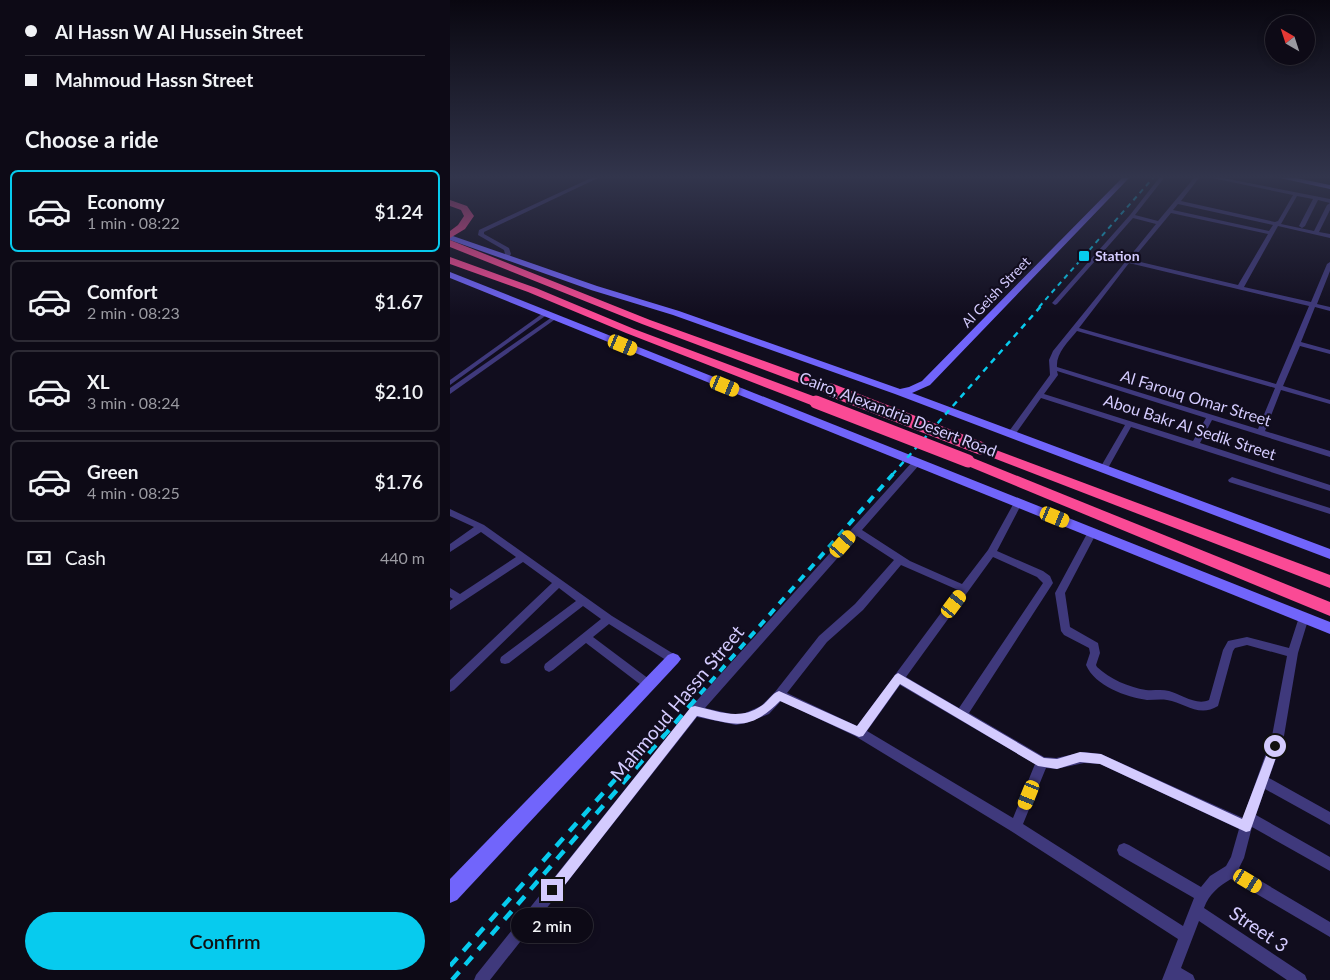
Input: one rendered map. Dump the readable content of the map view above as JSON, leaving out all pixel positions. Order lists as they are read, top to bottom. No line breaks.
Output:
{"streets":{"highway":["Cairo, Alexandria Desert Road"],"street":["Al Geish Street","Al Farouq Omar Street","Abou Bakr Al Sedik Street","Mahmoud Hassn Street","Street 3"]},"places":{"transit":["Station"]},"north":"top left","page":{"banner":["Al Hassn W Al Hussein Street","Mahmoud Hassn Street"],"heading":"Choose a ride","list":[{"name":"Economy","note":"1 min · 08:22","value":"$1.24"},{"name":"Comfort","note":"2 min · 08:23","value":"$1.67"},{"name":"XL","note":"3 min · 08:24","value":"$2.10"},{"name":"Green","note":"4 min · 08:25","value":"$1.76"}],"pay":["Cash","440 m"],"buttons":"Confirm","bubble":"2 min"}}
